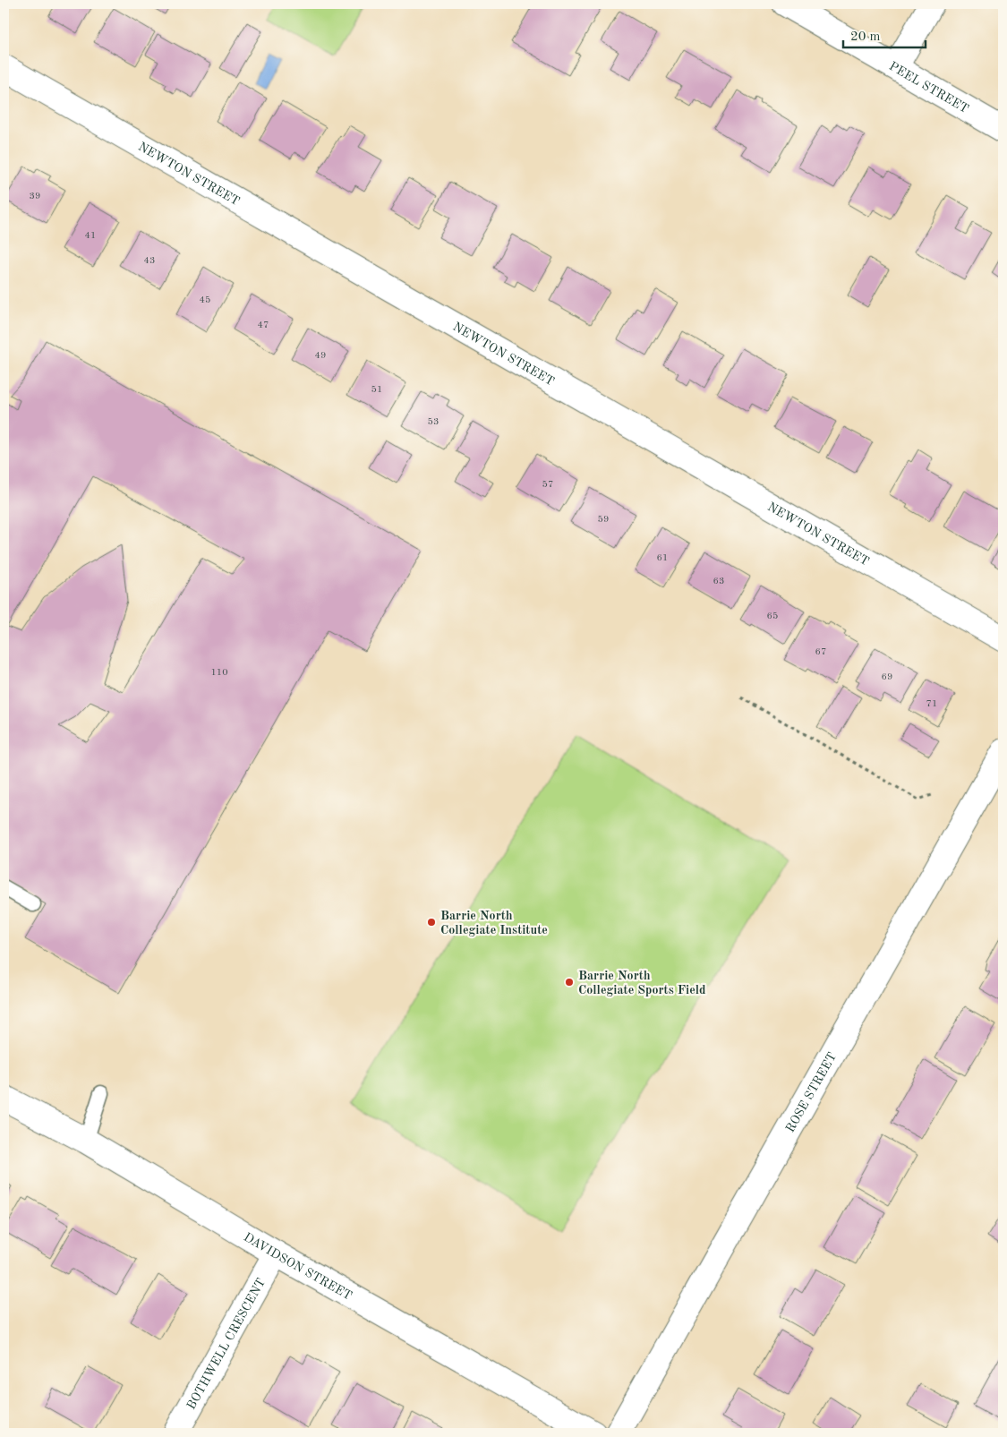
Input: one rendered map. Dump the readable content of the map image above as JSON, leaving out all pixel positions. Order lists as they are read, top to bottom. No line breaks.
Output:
{"streets":{"street":["PEEL STREET","NEWTON STREET","ROSE STREET","DAVIDSON STREET","BOTHWELL CRESCENT"]},"crossings":[["DAVIDSON STREET","BOTHWELL CRESCENT"]],"places":["Barrie North Collegiate Institute","Barrie North Collegiate Sports Field"],"house_numbers":["39","41","43","45","47","49","51","53","57","59","61","63","65","67","110","69","71"],"scale_bar":"20 m"}
